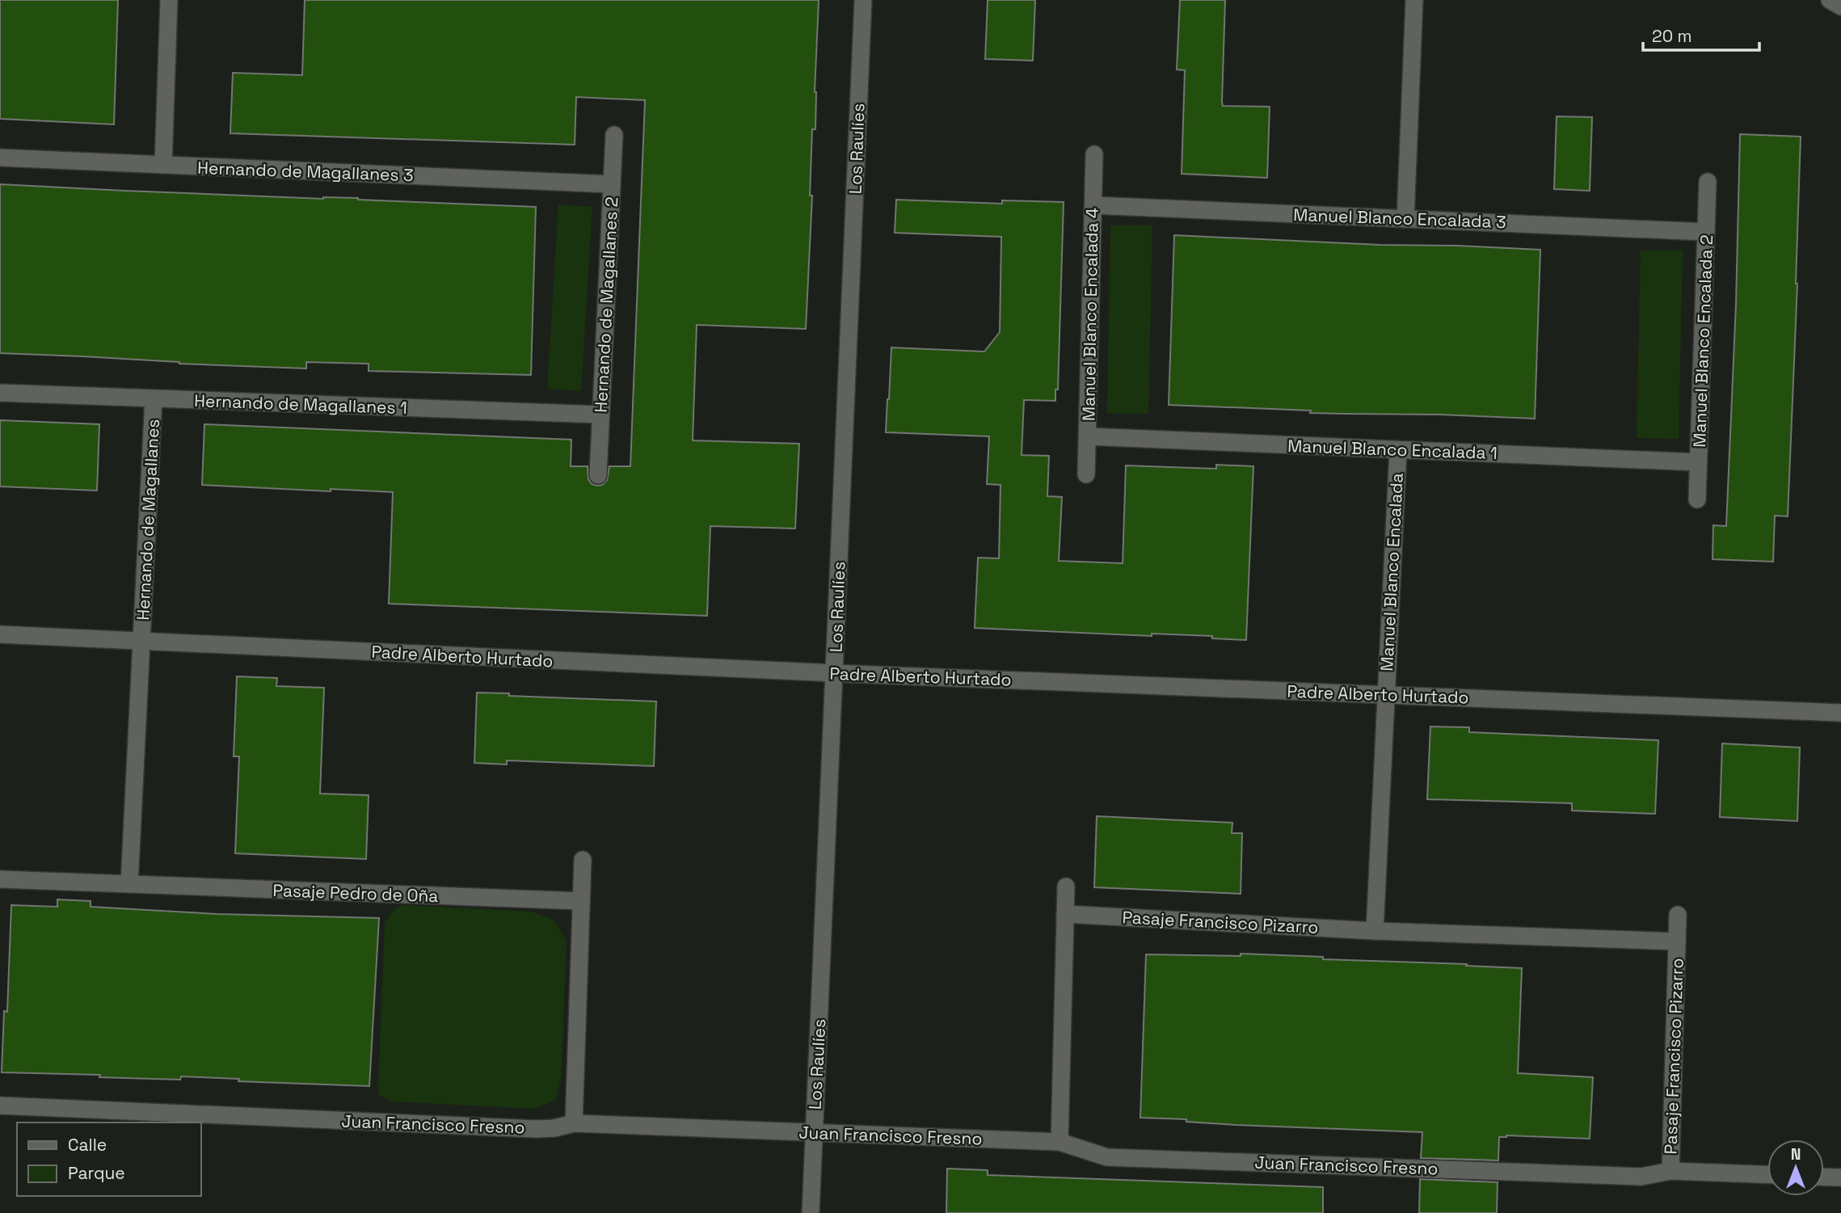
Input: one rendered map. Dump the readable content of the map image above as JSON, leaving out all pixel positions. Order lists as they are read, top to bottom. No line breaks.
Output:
{"streets":{"street":["Los Raulíes","Hernando de Magallanes 3","Manuel Blanco Encalada 3","Hernando de Magallanes 2","Manuel Blanco Encalada 4","Manuel Blanco Encalada 2","Hernando de Magallanes 1","Manuel Blanco Encalada 1","Hernando de Magallanes","Manuel Blanco Encalada","Padre Alberto Hurtado","Pasaje Pedro de Oña","Pasaje Francisco Pizarro","Juan Francisco Fresno"]},"crossings":[["Los Raulíes","Padre Alberto Hurtado"],["Los Raulíes","Juan Francisco Fresno"],["Hernando de Magallanes 3","Hernando de Magallanes 2"],["Manuel Blanco Encalada 3","Manuel Blanco Encalada 4"],["Manuel Blanco Encalada 3","Manuel Blanco Encalada 2"],["Hernando de Magallanes 2","Hernando de Magallanes 1"],["Manuel Blanco Encalada 4","Manuel Blanco Encalada 1"],["Manuel Blanco Encalada 2","Manuel Blanco Encalada 1"],["Hernando de Magallanes 1","Hernando de Magallanes"],["Manuel Blanco Encalada 1","Manuel Blanco Encalada"],["Hernando de Magallanes","Padre Alberto Hurtado"],["Manuel Blanco Encalada","Padre Alberto Hurtado"],["Pasaje Francisco Pizarro","Juan Francisco Fresno"]],"legend":["Calle","Parque"],"scale_bar":"20 m","north":"top"}
